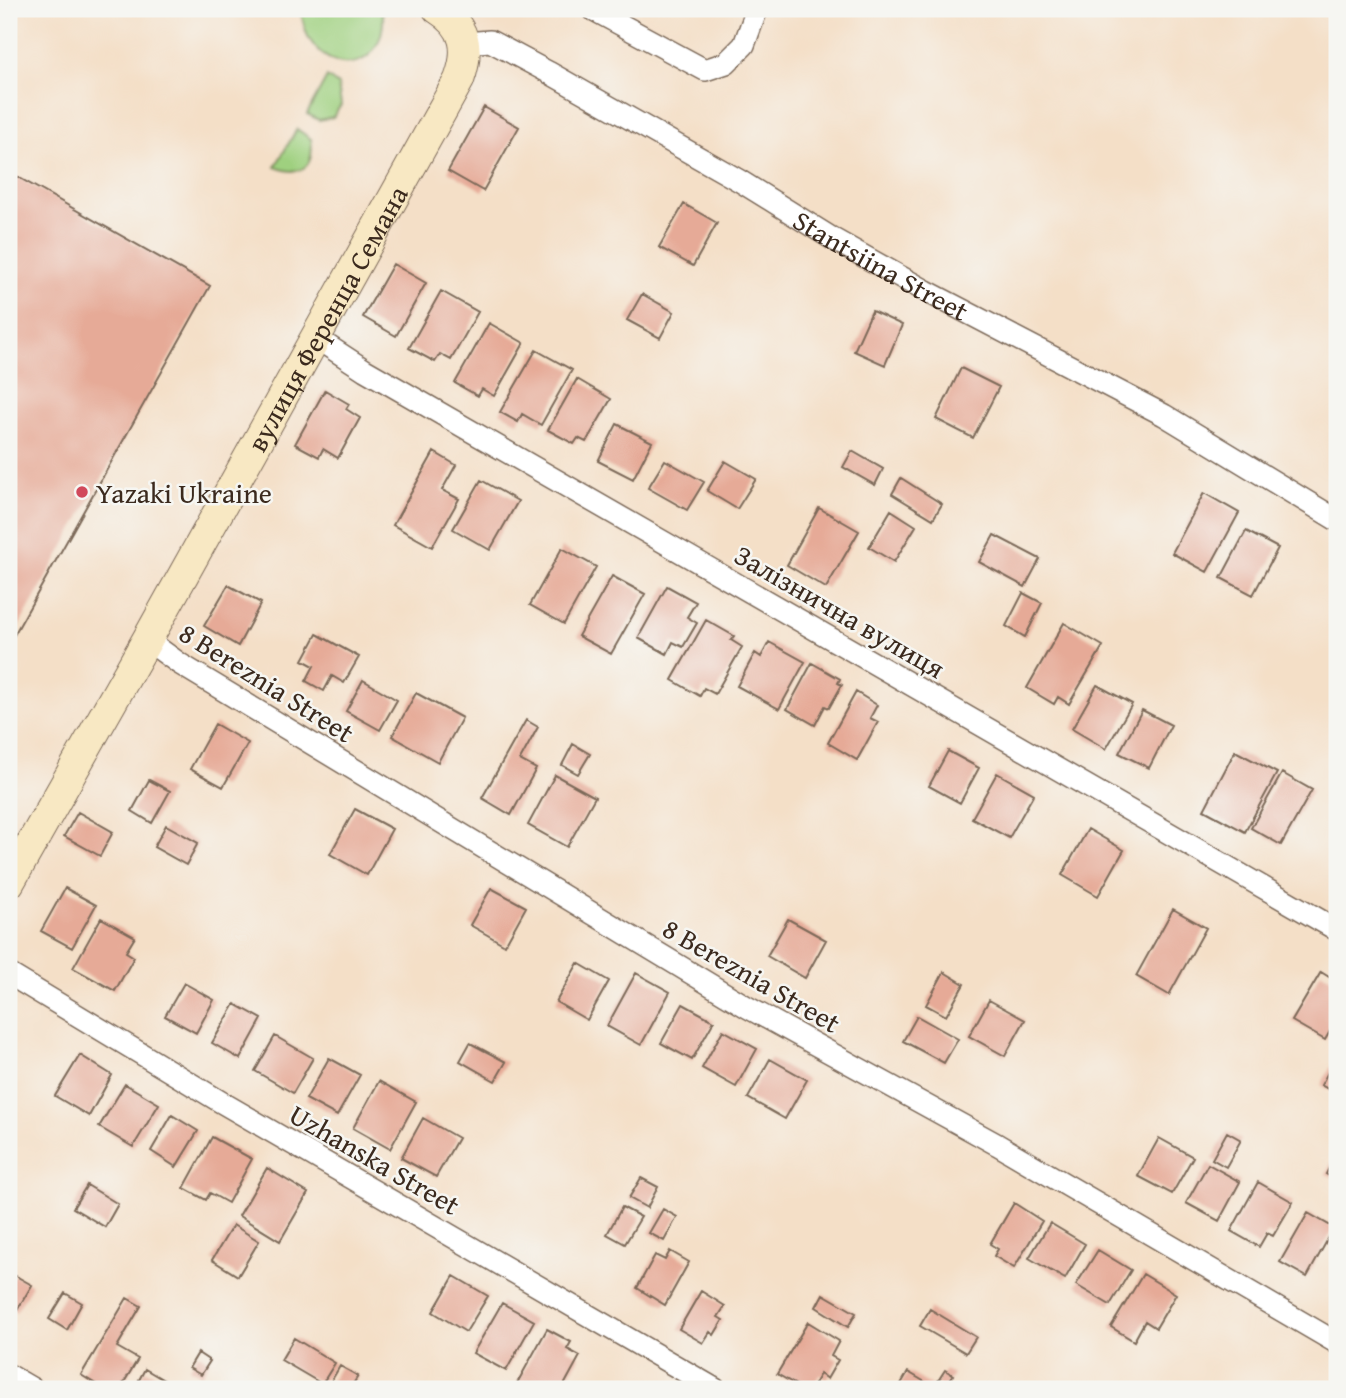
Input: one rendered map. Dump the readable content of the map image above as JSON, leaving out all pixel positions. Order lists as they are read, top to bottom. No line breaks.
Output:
{"streets":{"street":["Stantsiina Street","вулиця Ференца Семана","Залізнична вулиця","8 Bereznia Street","Uzhanska Street"]},"crossings":[["Stantsiina Street","вулиця Ференца Семана"],["вулиця Ференца Семана","Залізнична вулиця"],["вулиця Ференца Семана","8 Bereznia Street"]],"places":["Yazaki Ukraine"]}
